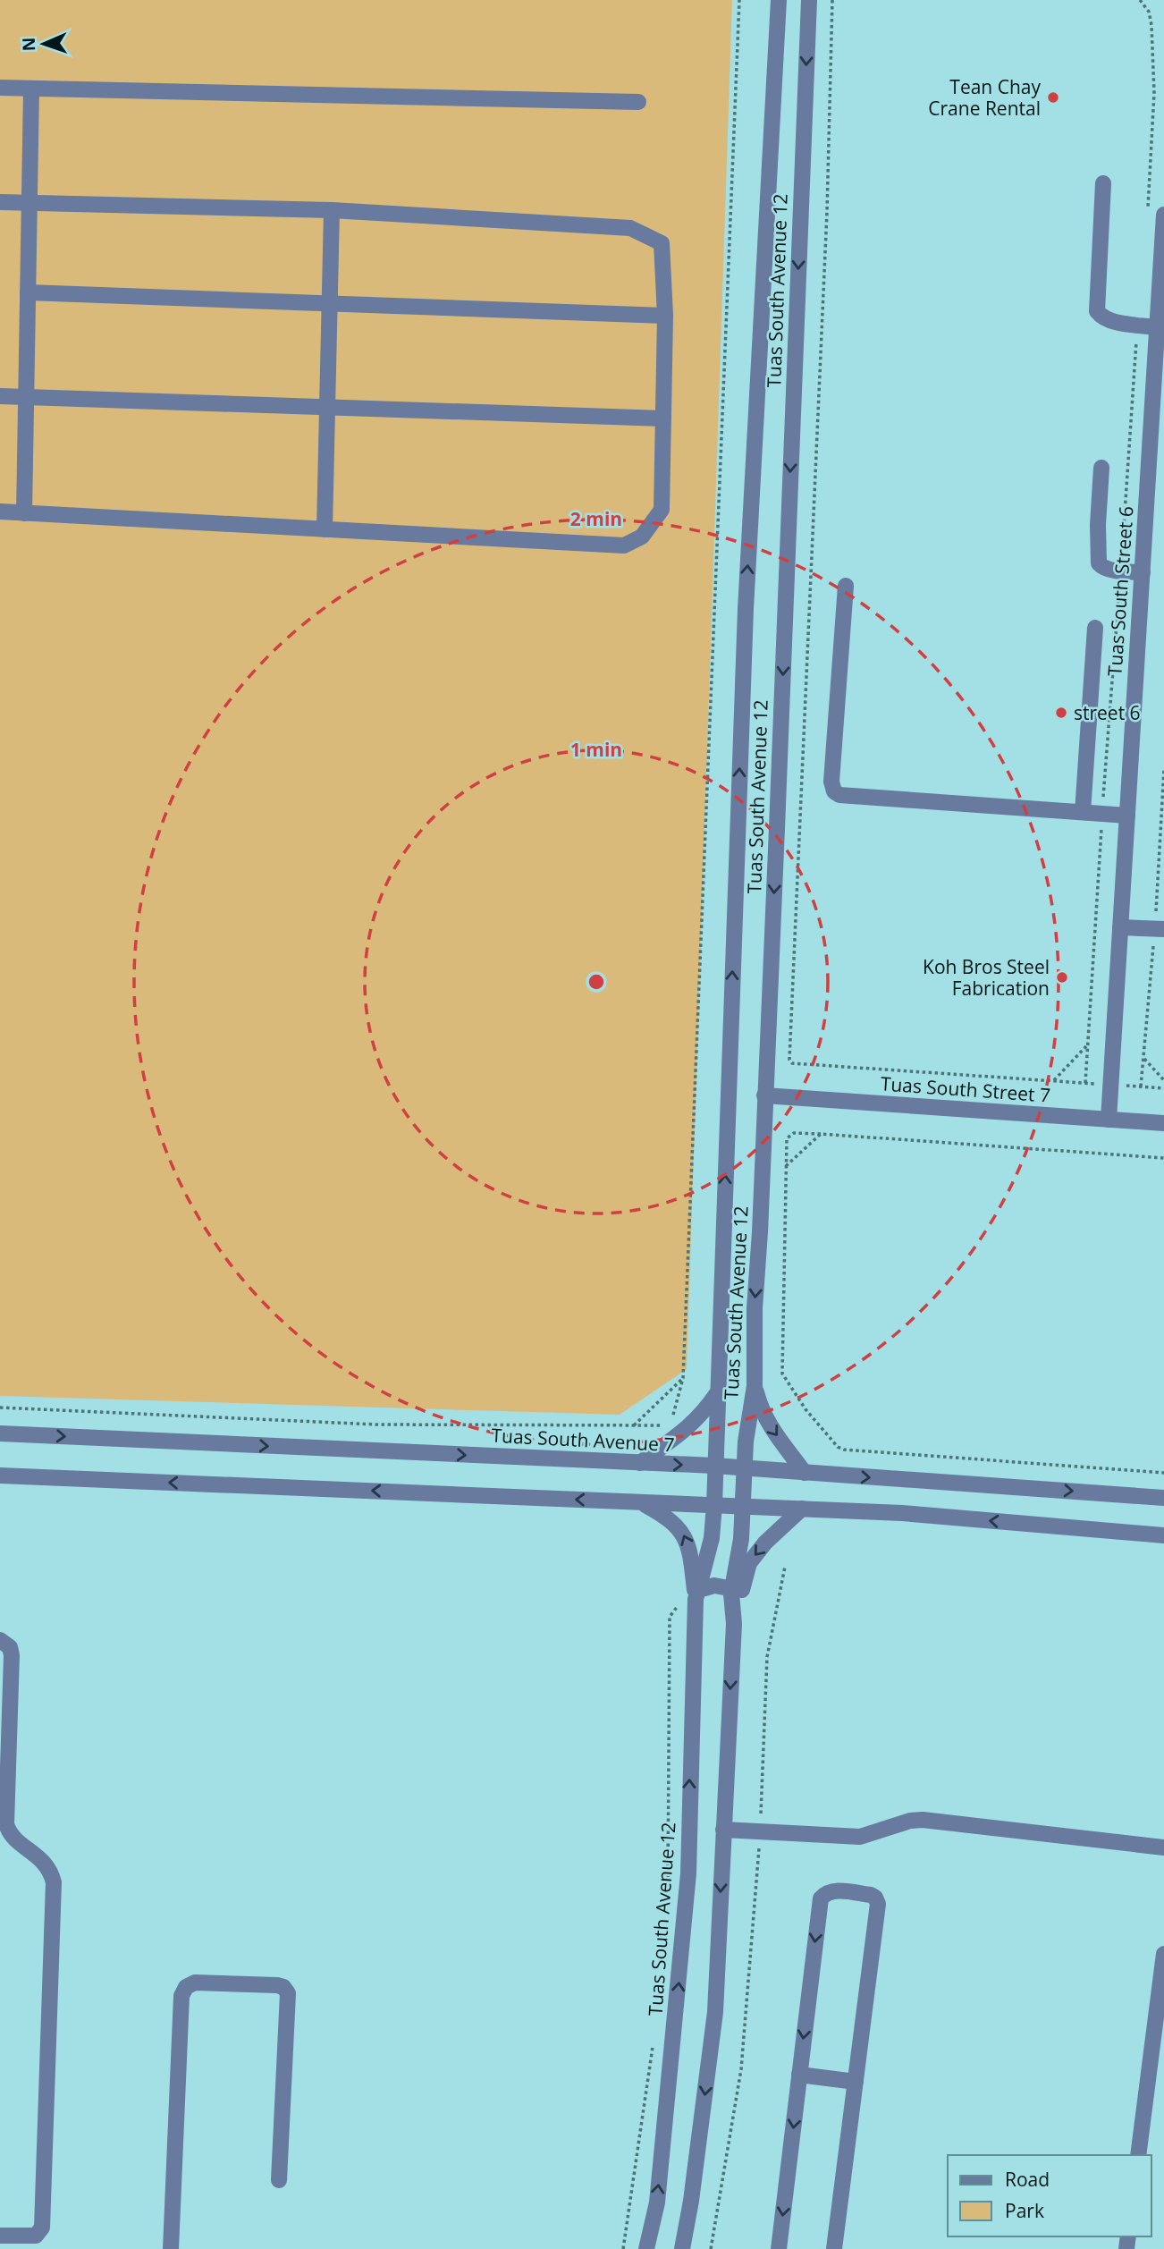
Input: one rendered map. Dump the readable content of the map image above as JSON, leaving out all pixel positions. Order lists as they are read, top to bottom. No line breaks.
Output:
{"streets":{"street":["Tuas South Avenue 12","Tuas South Street 6","Tuas South Street 7","Tuas South Avenue 7"]},"crossings":[["Tuas South Avenue 12","Tuas South Street 7"],["Tuas South Avenue 12","Tuas South Avenue 7"],["Tuas South Street 6","Tuas South Street 7"]],"places":["Tean Chay Crane Rental","street 6","Koh Bros Steel Fabrication"],"legend":["Road","Park"],"north":"left","rings":["2 min","1 min"]}
